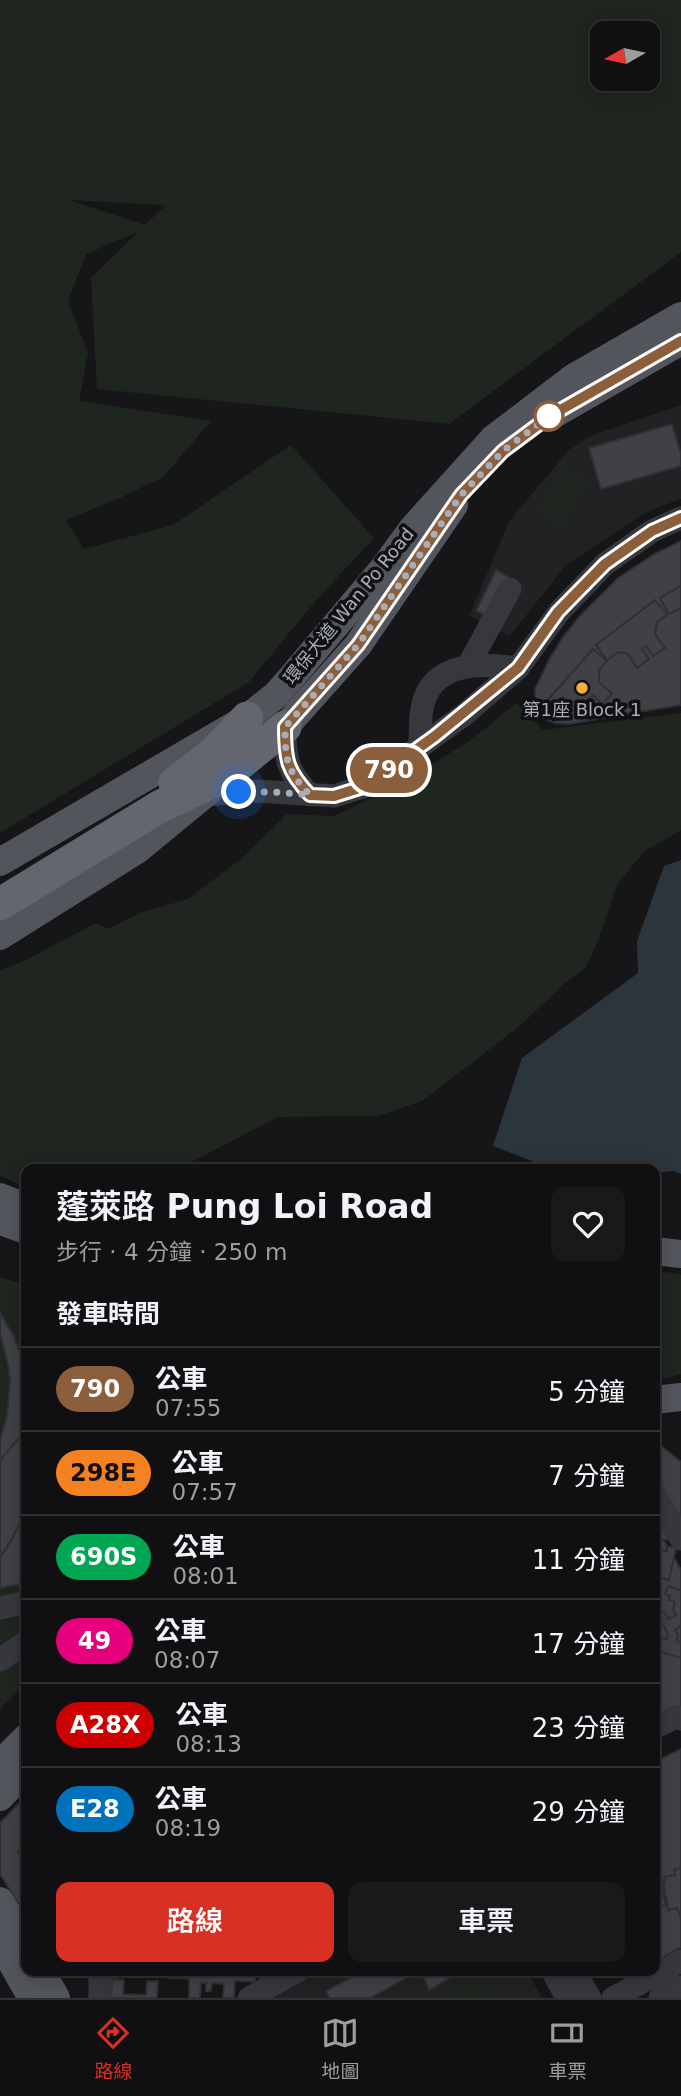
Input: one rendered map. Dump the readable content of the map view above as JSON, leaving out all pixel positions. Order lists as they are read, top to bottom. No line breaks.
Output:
{"streets":{"highway":["環保大道 Wan Po Road"]},"places":["第1座 Block 1"],"lines":["bus line 790"],"north":"left","page":{"on_map":"790","heading":[["蓬萊路 Pung Loi Road","步行 · 4 分鐘 · 250 m"],"發車時間"],"list":[{"mark":"790","name":"公車","note":"07:55","value":"5 分鐘"},{"mark":"298E","name":"公車","note":"07:57","value":"7 分鐘"},{"mark":"690S","name":"公車","note":"08:01","value":"11 分鐘"},{"mark":"49","name":"公車","note":"08:07","value":"17 分鐘"},{"mark":"A28X","name":"公車","note":"08:13","value":"23 分鐘"},{"mark":"E28","name":"公車","note":"08:19","value":"29 分鐘"}],"buttons":["路線","車票"],"tabs":["路線","地圖","車票"]}}
